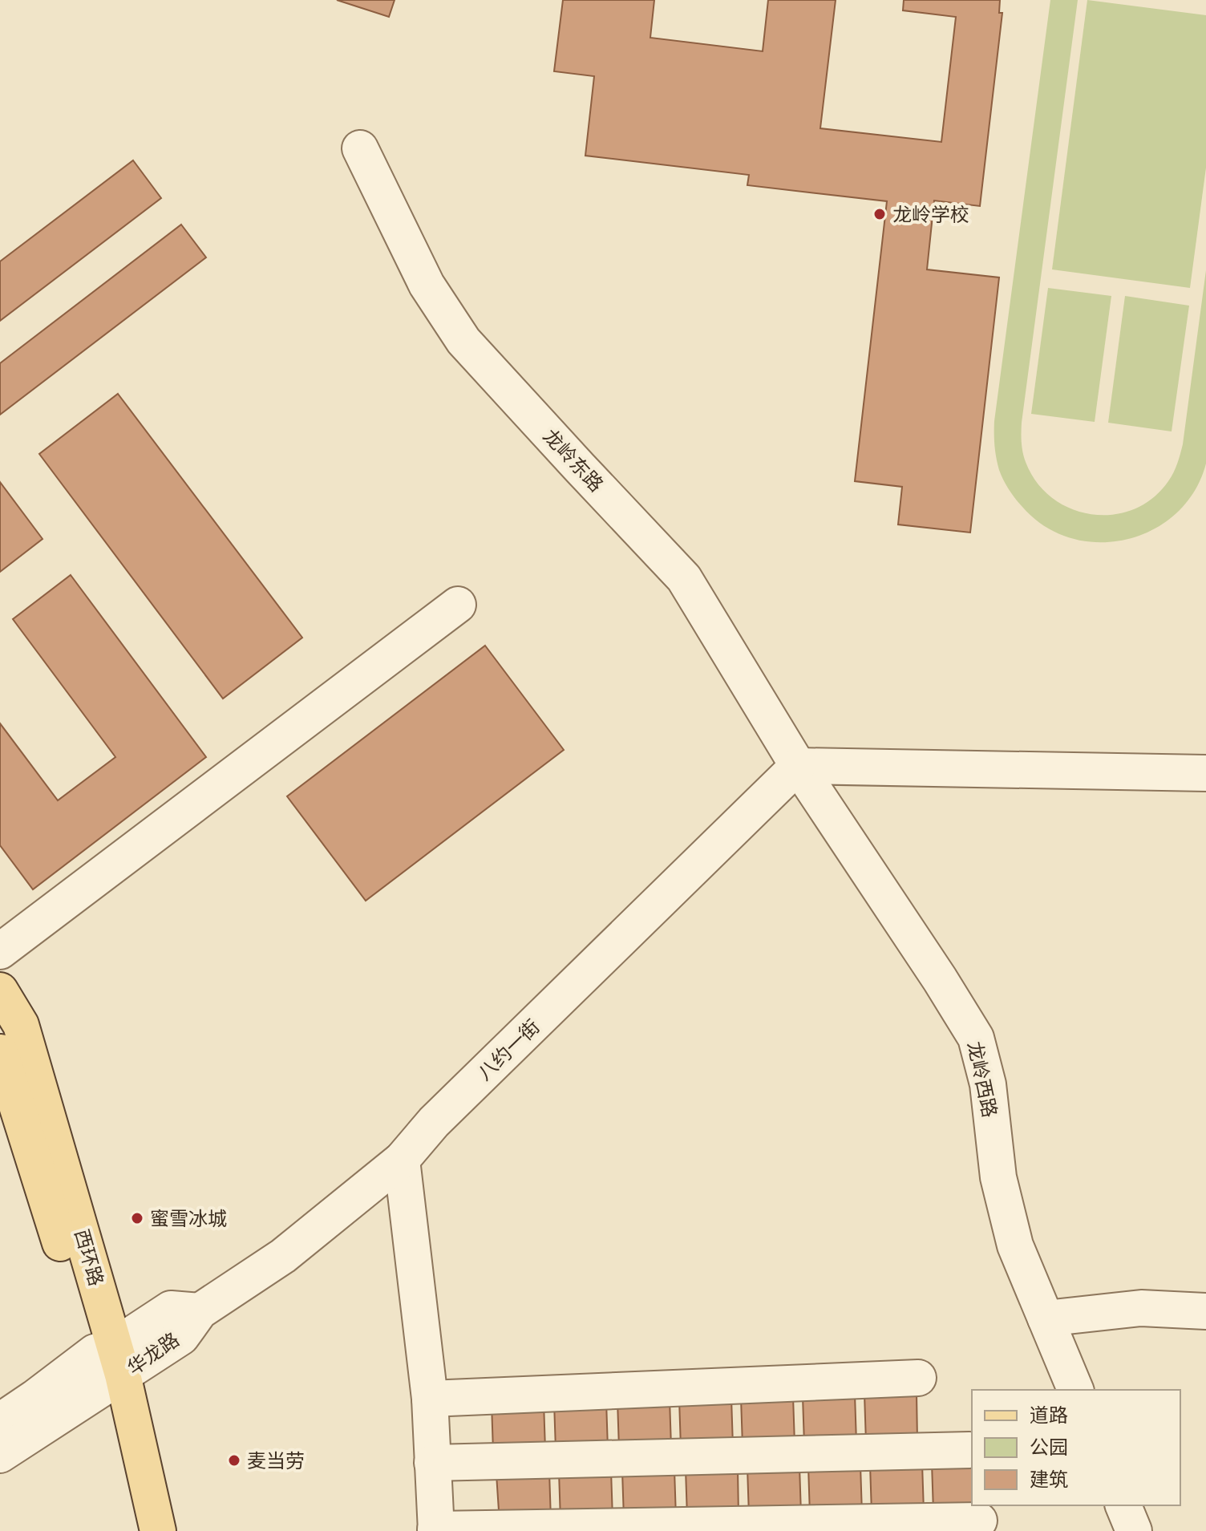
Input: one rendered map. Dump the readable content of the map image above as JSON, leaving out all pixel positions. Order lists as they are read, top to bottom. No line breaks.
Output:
{"streets":{"main road":["西环路"],"street":["龙岭东路","八约一街","龙岭西路","华龙路"]},"crossings":[["龙岭东路","八约一街"],["龙岭东路","龙岭西路"],["八约一街","龙岭西路"],["八约一街","华龙路"],["西环路","华龙路"]],"places":["龙岭学校","蜜雪冰城","麦当劳"],"legend":["道路","公园","建筑"]}
